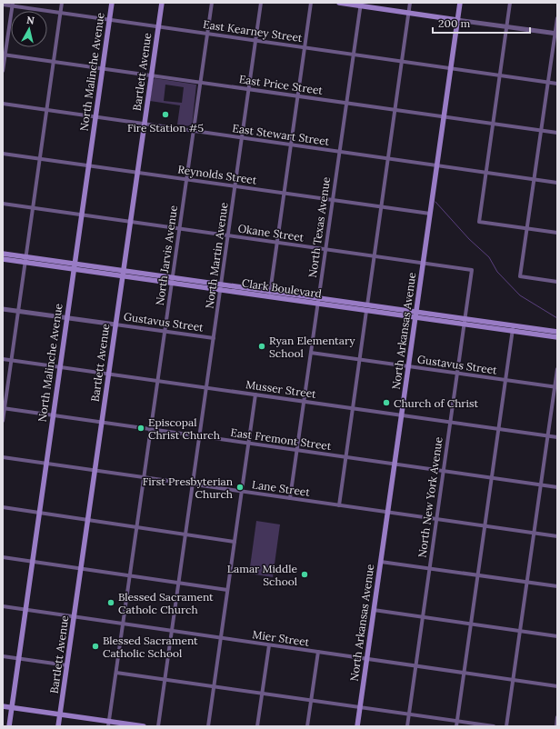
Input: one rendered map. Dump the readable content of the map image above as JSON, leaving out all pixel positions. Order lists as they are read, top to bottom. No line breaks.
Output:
{"streets":{"main road":["North Malinche Avenue","Bartlett Avenue","Clark Boulevard","North Arkansas Avenue"],"street":["East Kearney Street","East Price Street","East Stewart Street","Reynolds Street","North Texas Avenue","Okane Street","North Jarvis Avenue","North Martin Avenue","Gustavus Street","Musser Street","East Fremont Street","Lane Street","North New York Avenue","Mier Street"]},"crossings":[["East Kearney Street","North Malinche Avenue"],["East Kearney Street","Bartlett Avenue"],["East Kearney Street","North Texas Avenue"],["East Kearney Street","North Jarvis Avenue"],["East Kearney Street","North Martin Avenue"],["East Kearney Street","North Arkansas Avenue"],["North Malinche Avenue","East Price Street"],["North Malinche Avenue","East Stewart Street"],["North Malinche Avenue","Reynolds Street"],["North Malinche Avenue","Okane Street"],["North Malinche Avenue","Clark Boulevard"],["North Malinche Avenue","Gustavus Street"],["North Malinche Avenue","Musser Street"],["North Malinche Avenue","East Fremont Street"],["North Malinche Avenue","Lane Street"],["North Malinche Avenue","Mier Street"],["Bartlett Avenue","East Price Street"],["Bartlett Avenue","East Stewart Street"],["Bartlett Avenue","Reynolds Street"],["Bartlett Avenue","Okane Street"],["Bartlett Avenue","Clark Boulevard"],["Bartlett Avenue","Gustavus Street"],["Bartlett Avenue","Musser Street"],["Bartlett Avenue","East Fremont Street"],["Bartlett Avenue","Lane Street"],["Bartlett Avenue","Mier Street"],["East Price Street","North Texas Avenue"],["East Price Street","North Jarvis Avenue"],["East Price Street","North Martin Avenue"],["East Price Street","North Arkansas Avenue"],["East Stewart Street","North Texas Avenue"],["East Stewart Street","North Jarvis Avenue"],["East Stewart Street","North Martin Avenue"],["East Stewart Street","North Arkansas Avenue"],["Reynolds Street","North Texas Avenue"],["Reynolds Street","North Jarvis Avenue"],["Reynolds Street","North Martin Avenue"],["Reynolds Street","North Arkansas Avenue"],["North Texas Avenue","Okane Street"],["North Texas Avenue","Clark Boulevard"],["North Texas Avenue","Gustavus Street"],["North Texas Avenue","Musser Street"],["North Texas Avenue","East Fremont Street"],["North Texas Avenue","Lane Street"],["Okane Street","North Jarvis Avenue"],["Okane Street","North Martin Avenue"],["Okane Street","North Arkansas Avenue"],["Okane Street","North New York Avenue"],["North Jarvis Avenue","Clark Boulevard"],["North Jarvis Avenue","Gustavus Street"],["North Jarvis Avenue","Musser Street"],["North Jarvis Avenue","East Fremont Street"],["North Jarvis Avenue","Lane Street"],["North Jarvis Avenue","Mier Street"],["North Martin Avenue","Clark Boulevard"],["North Martin Avenue","Gustavus Street"],["North Martin Avenue","Musser Street"],["North Martin Avenue","East Fremont Street"],["North Martin Avenue","Lane Street"],["North Martin Avenue","Mier Street"],["Clark Boulevard","North Arkansas Avenue"],["Clark Boulevard","North New York Avenue"],["Gustavus Street","North Arkansas Avenue"],["Gustavus Street","North New York Avenue"],["North Arkansas Avenue","Musser Street"],["North Arkansas Avenue","East Fremont Street"],["North Arkansas Avenue","Lane Street"],["North Arkansas Avenue","Mier Street"],["Musser Street","North New York Avenue"],["East Fremont Street","North New York Avenue"],["Lane Street","North New York Avenue"],["North New York Avenue","Mier Street"]],"places":["Fire Station #5","Ryan Elementary School","Church of Christ","Episcopal Christ Church","First Presbyterian Church","Lamar Middle School","Blessed Sacrament Catholc Church","Blessed Sacrament Catholic School"],"scale_bar":"200 m","north":"top"}
